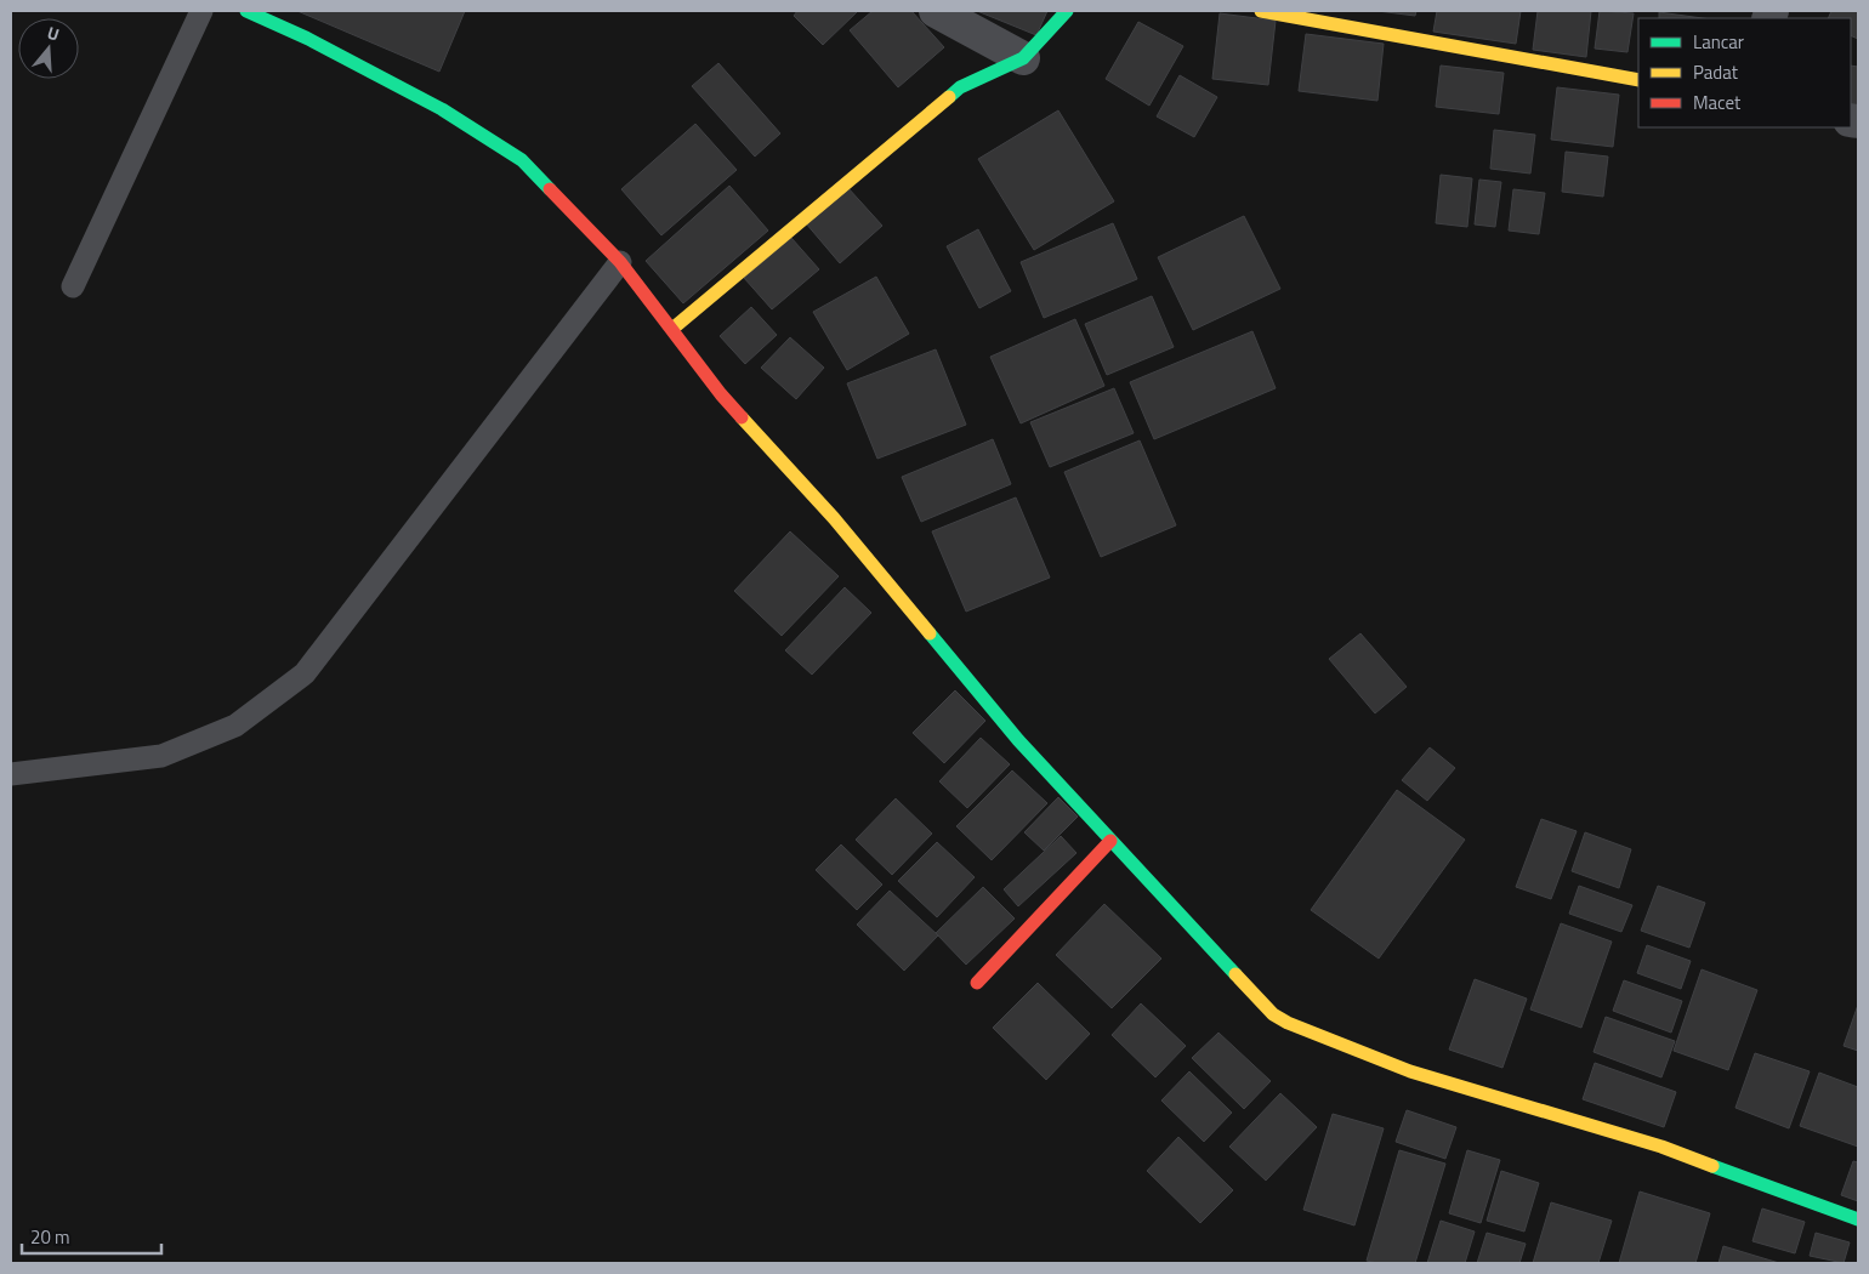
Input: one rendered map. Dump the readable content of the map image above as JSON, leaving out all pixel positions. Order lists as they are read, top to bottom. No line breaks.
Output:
{"legend":["Lancar","Padat","Macet"],"scale_bar":"20 m","north":"top"}
